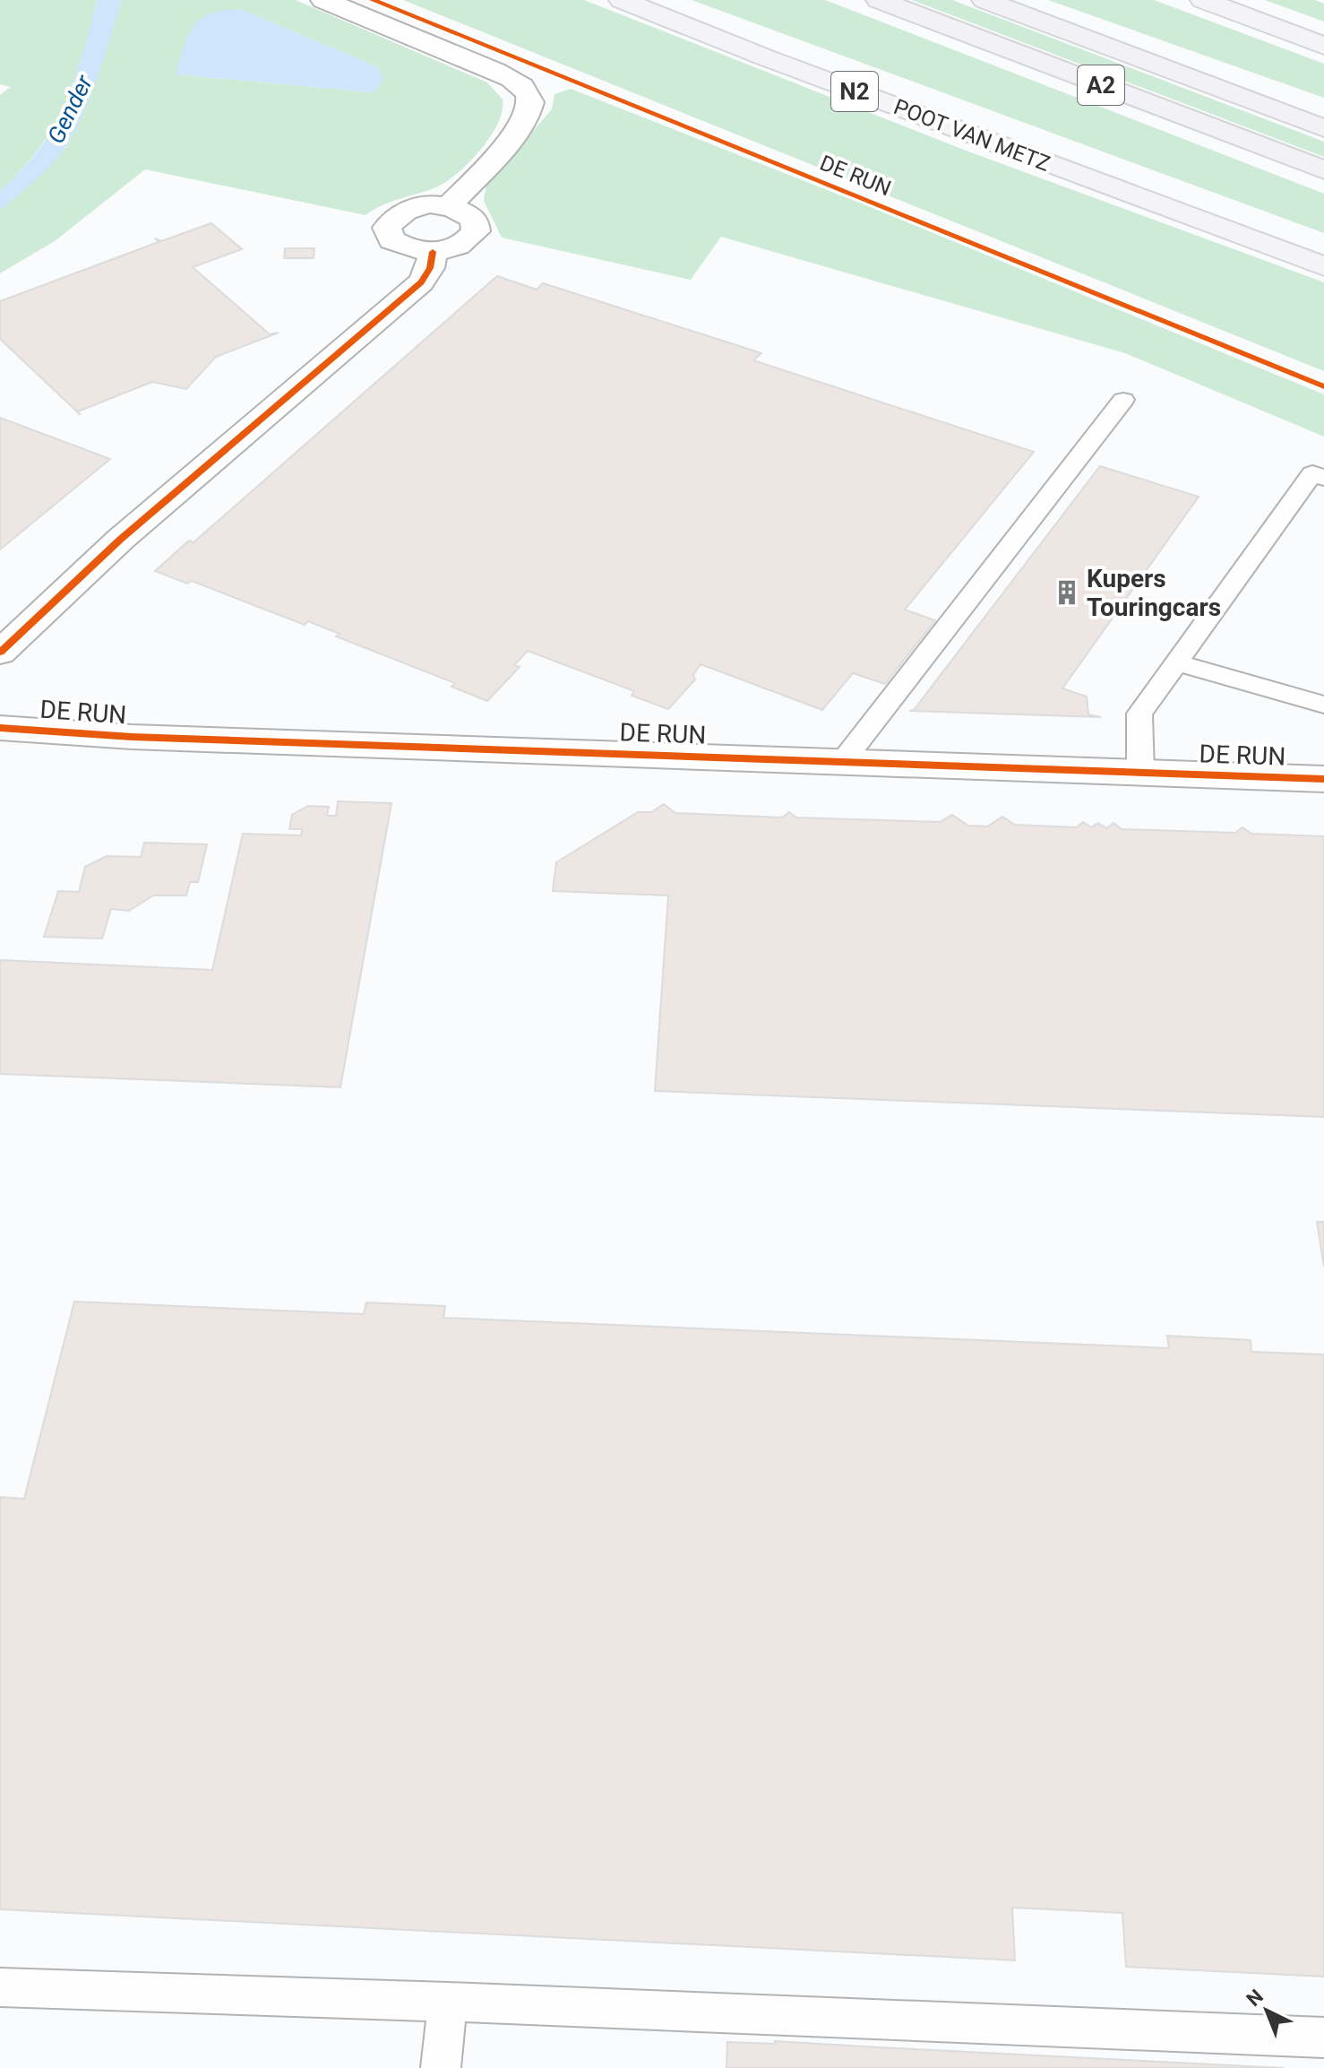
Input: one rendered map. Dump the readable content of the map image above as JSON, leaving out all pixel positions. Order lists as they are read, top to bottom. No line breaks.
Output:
{"streets":{"highway":["A2","N2","POOT VAN METZ"],"street":["DE RUN"]},"water":["Gender"],"places":{"building":["Kupers Touringcars"]},"north":"top left"}
